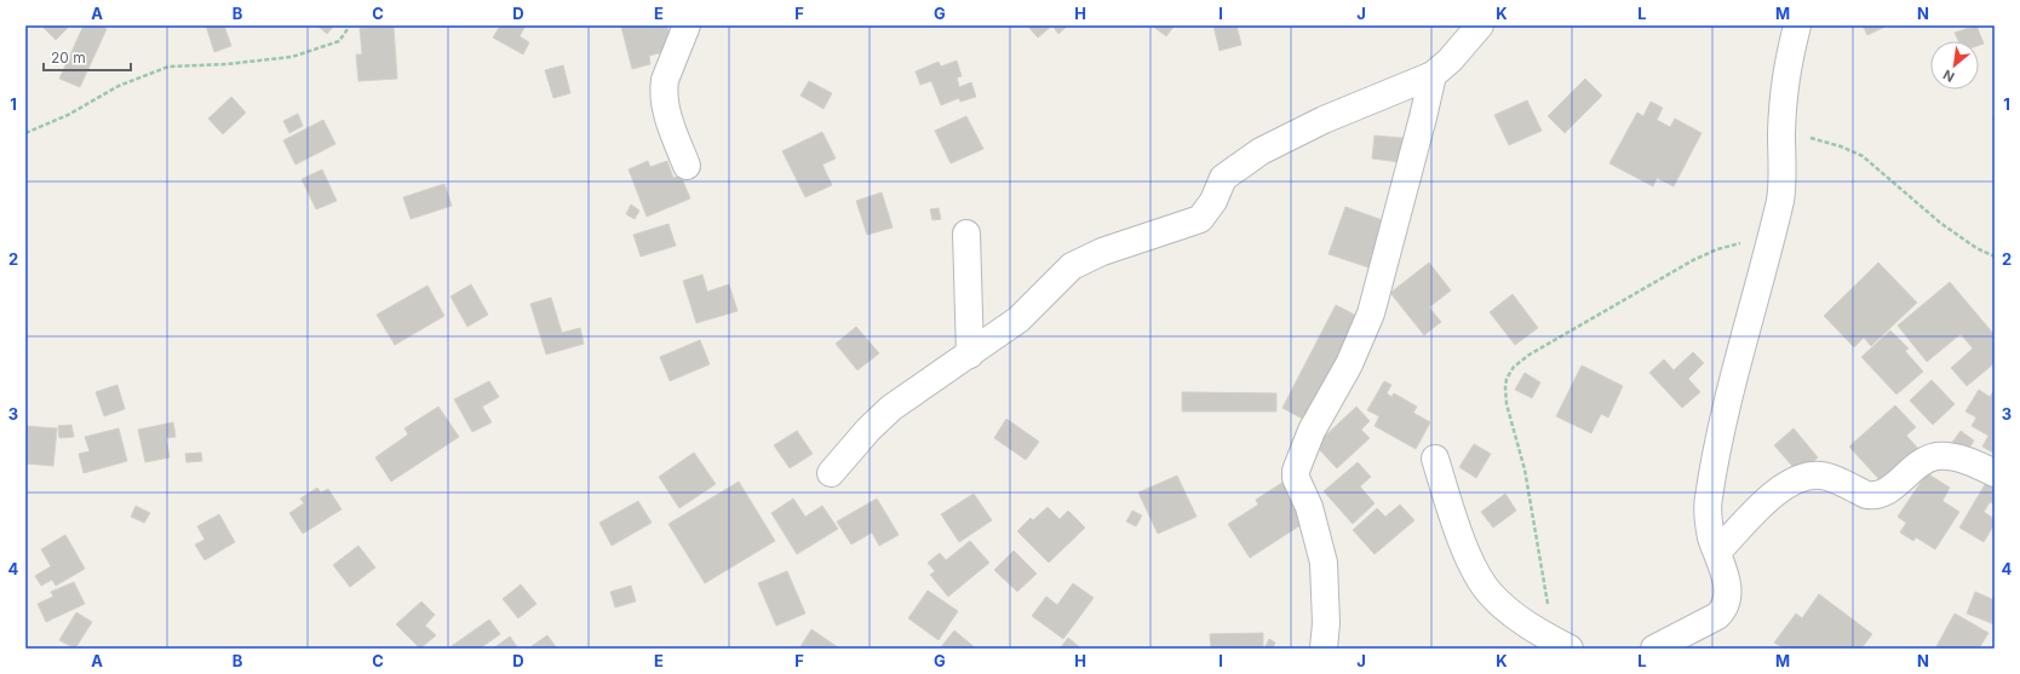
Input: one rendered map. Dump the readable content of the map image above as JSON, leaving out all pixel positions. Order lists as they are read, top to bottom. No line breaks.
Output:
{"scale_bar":"20 m","north":"bottom left","grid":{"columns":["A","B","C","D","E","F","G","H","I","J","K","L","M","N"],"rows":["1","2","3","4"]}}
